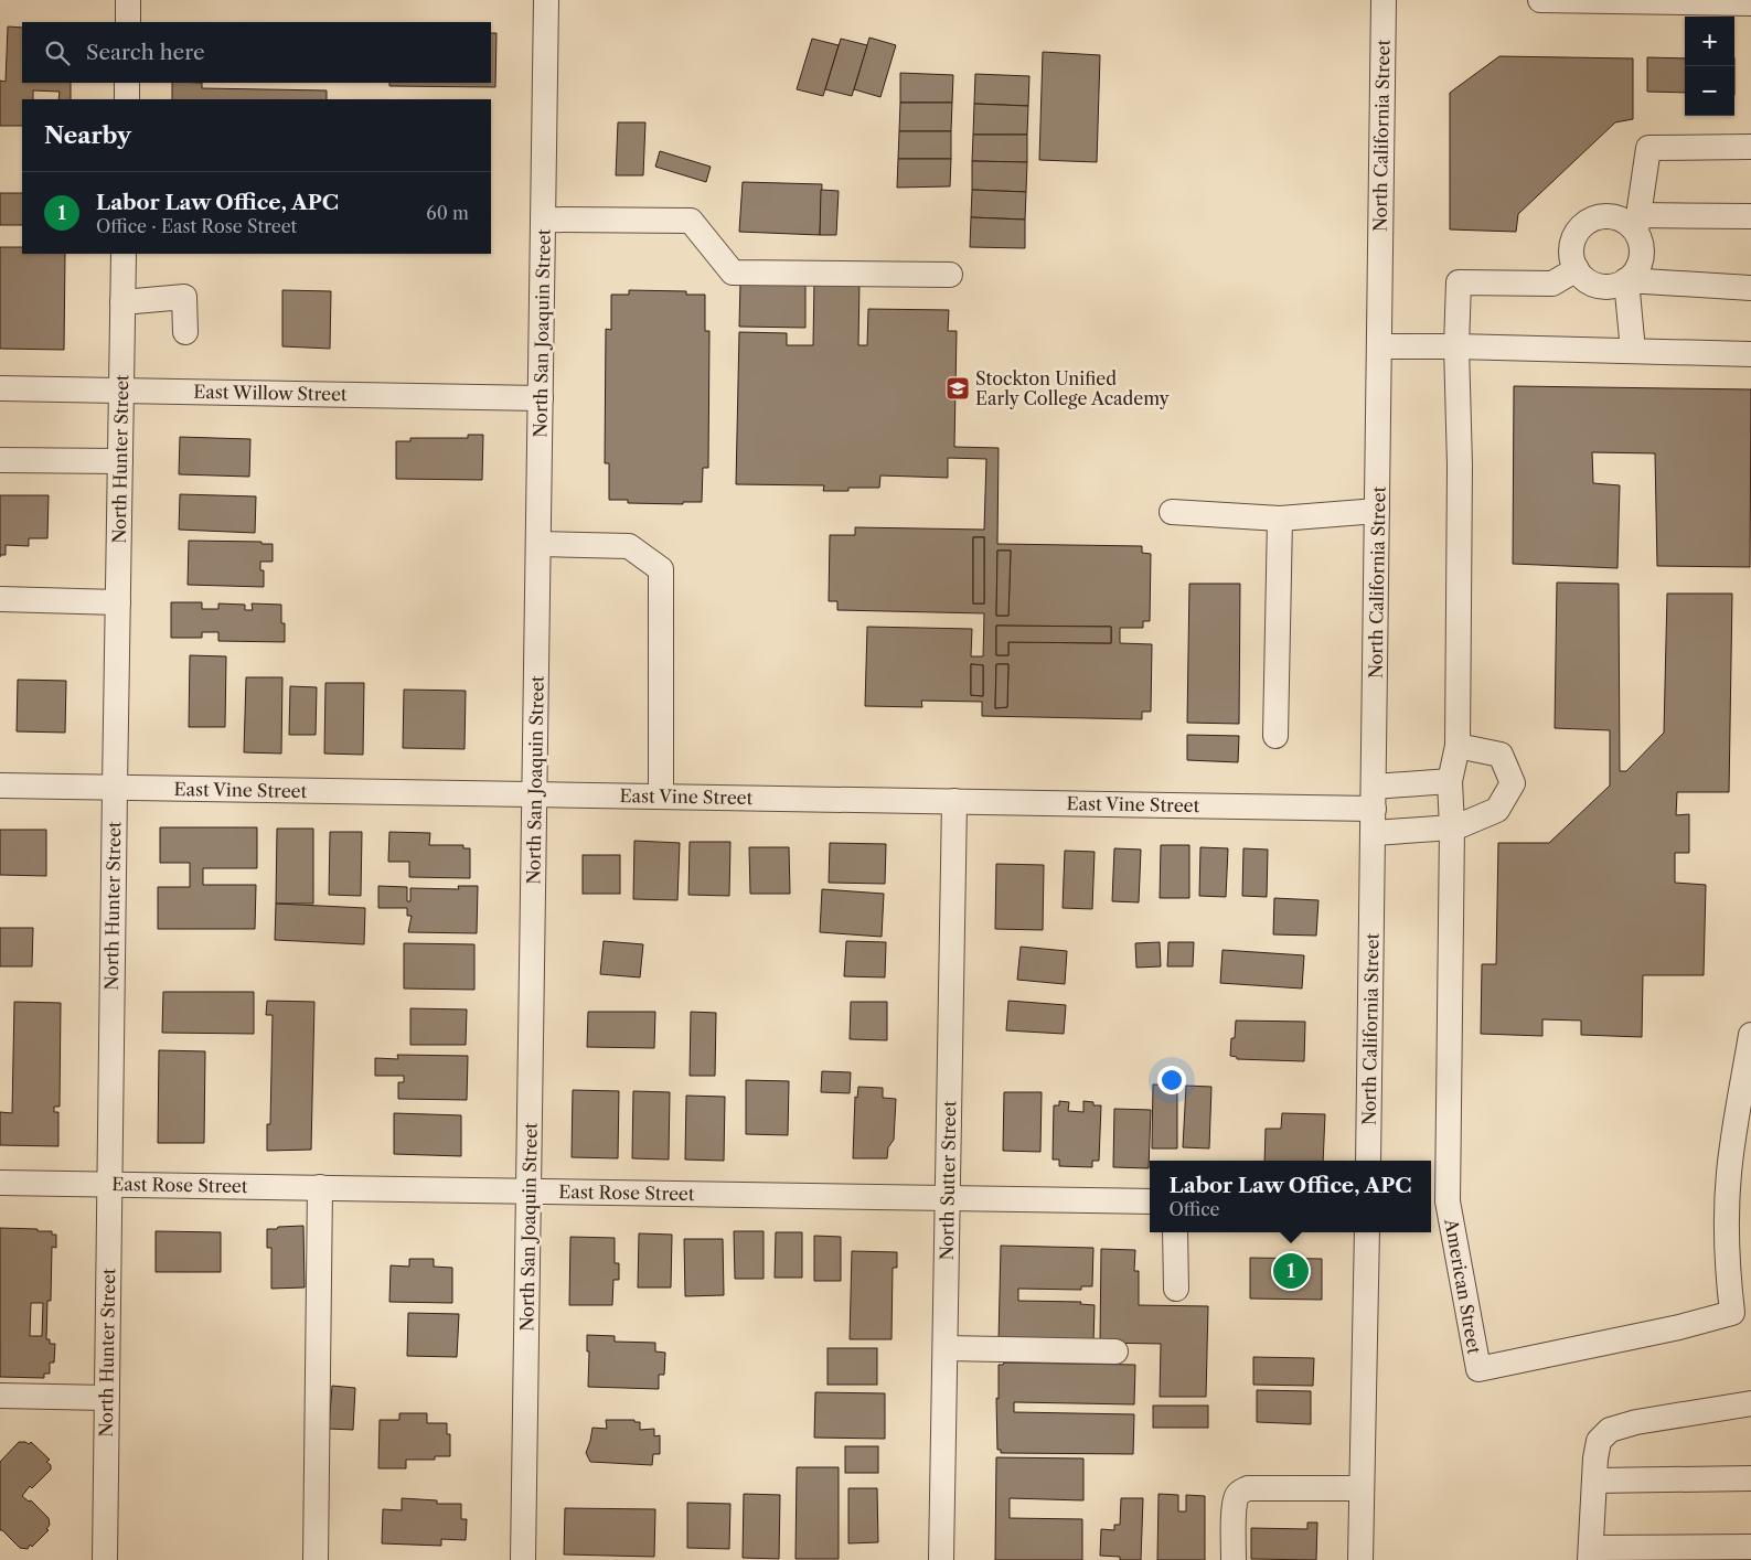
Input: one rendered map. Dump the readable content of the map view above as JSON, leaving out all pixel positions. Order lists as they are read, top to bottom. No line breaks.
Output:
{"streets":{"street":["North California Street","North San Joaquin Street","East Willow Street","North Hunter Street","East Vine Street","North Sutter Street","East Rose Street","American Street"]},"crossings":[["North California Street","East Vine Street"],["North San Joaquin Street","East Willow Street"],["North San Joaquin Street","East Vine Street"],["North San Joaquin Street","East Rose Street"],["East Willow Street","North Hunter Street"],["North Hunter Street","East Vine Street"],["North Hunter Street","East Rose Street"],["East Vine Street","North Sutter Street"],["East Vine Street","American Street"],["North Sutter Street","East Rose Street"]],"places":{"school or university":["Stockton Unified Early College Academy"]},"page":{"map_buttons":["+","−"],"search":"Search here","heading":"Nearby","list":[{"mark":"1","name":"Labor Law Office, APC","note":"Office · East Rose Street","value":"60 m"}],"popup":["Labor Law Office, APC","Office"],"pins":"1"}}
